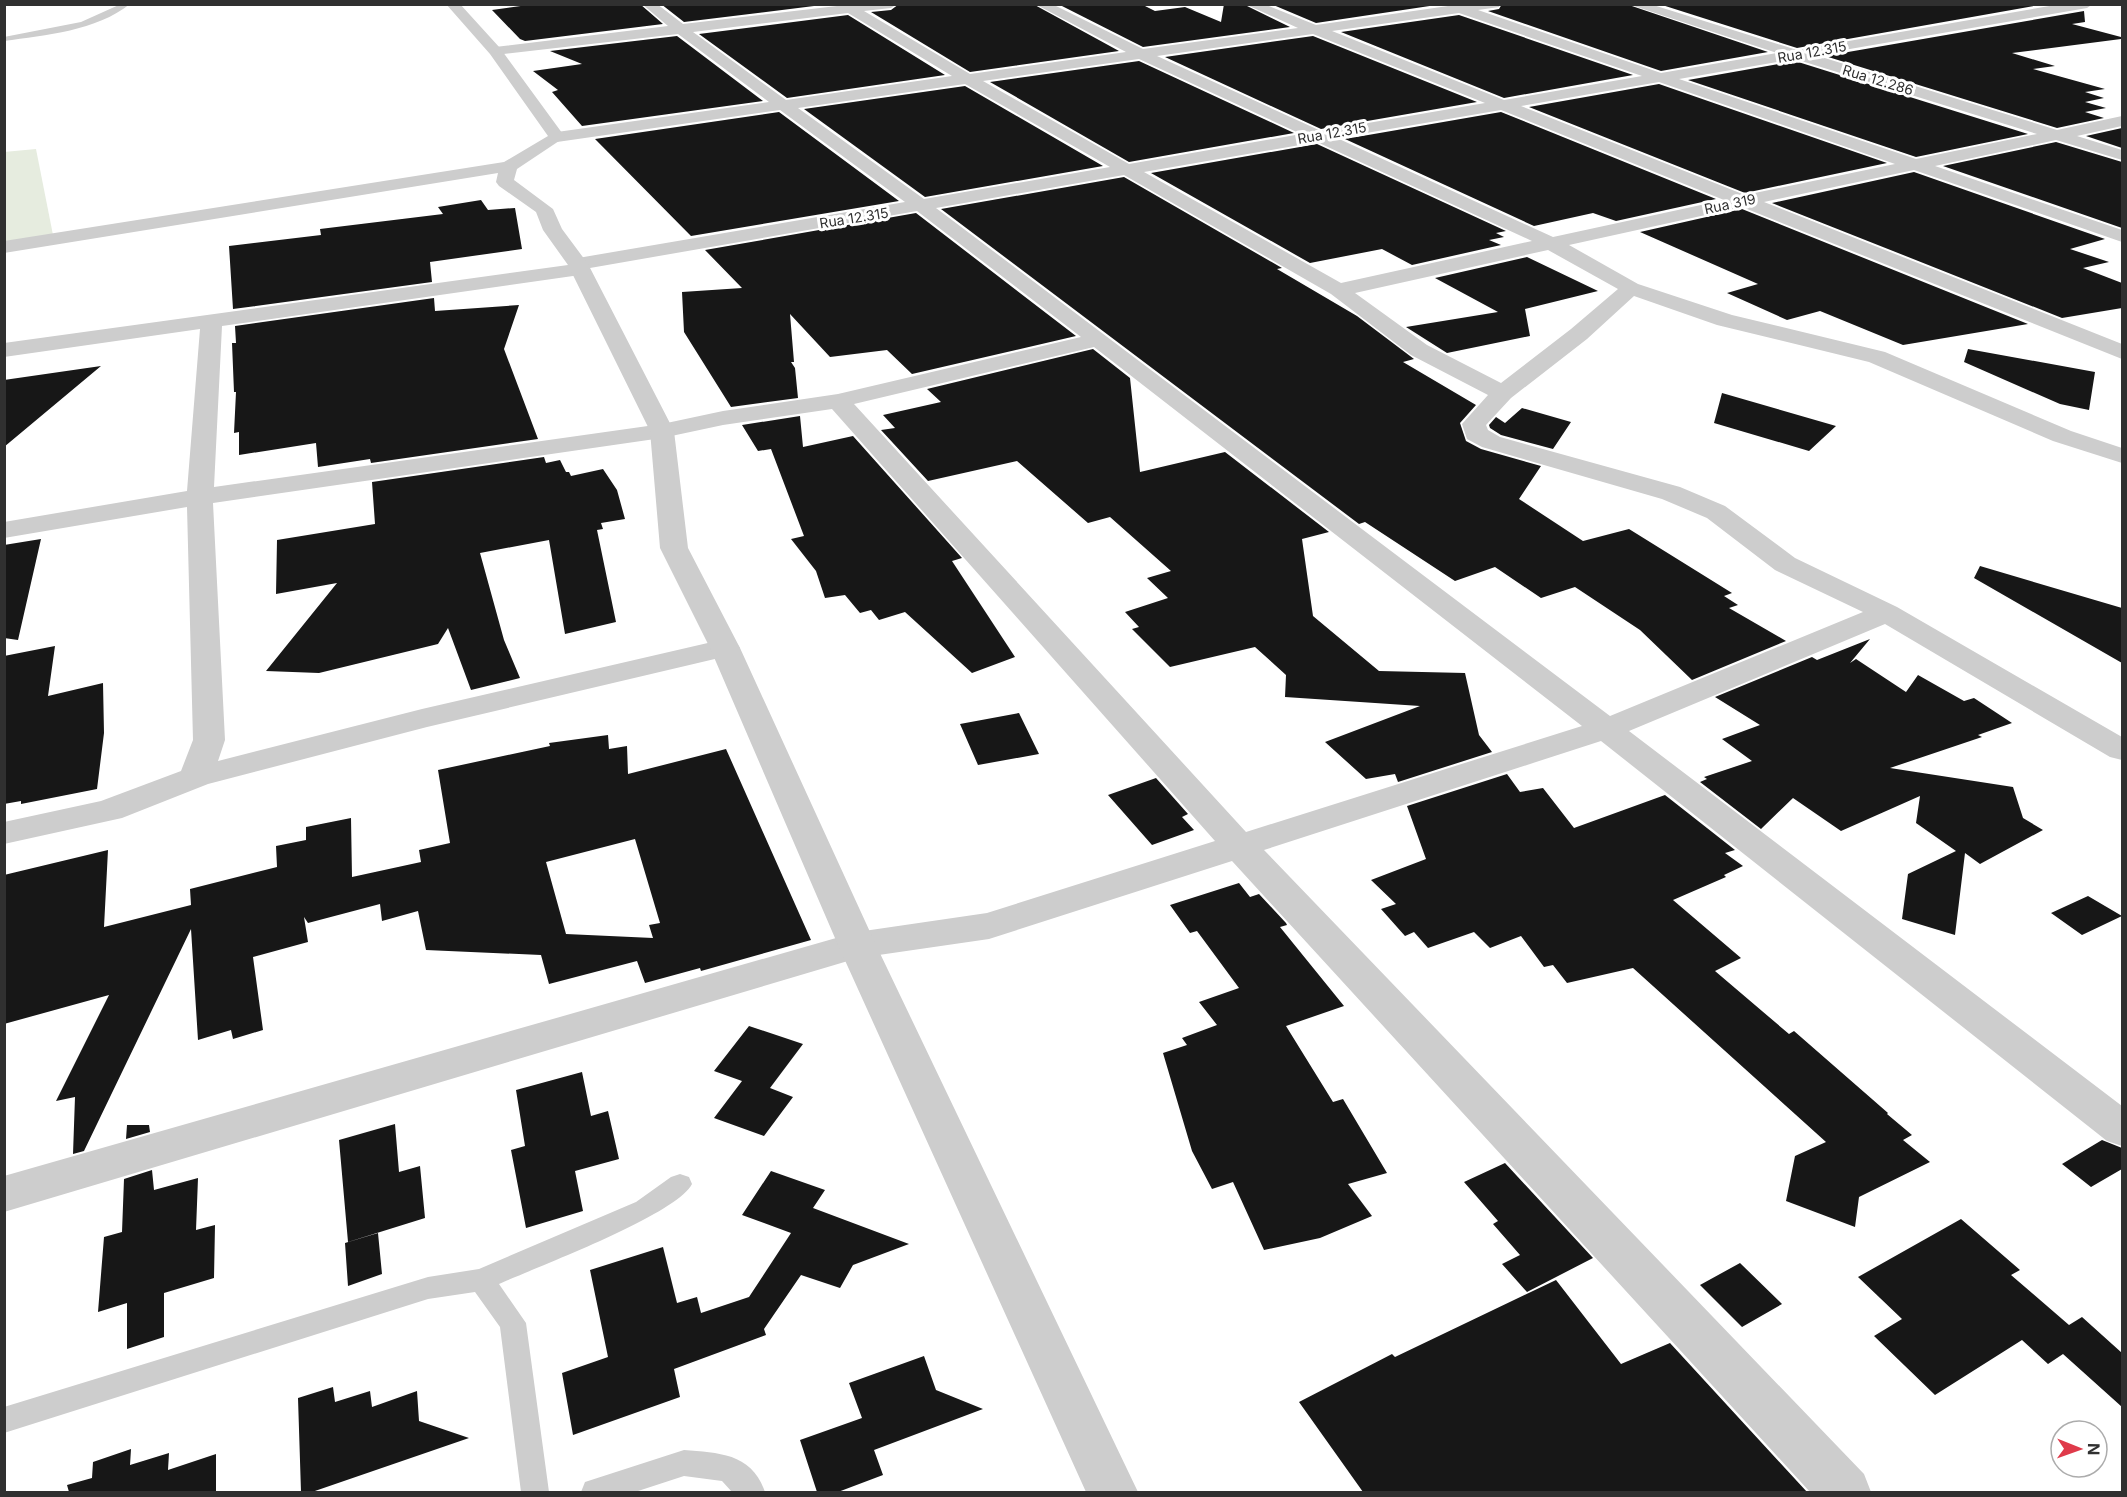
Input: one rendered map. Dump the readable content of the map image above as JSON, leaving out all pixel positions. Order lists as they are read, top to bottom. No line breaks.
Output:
{"streets":{"street":["Rua 12.315","Rua 12.286","Rua 319"]},"crossings":[["Rua 12.315","Rua 12.286"],["Rua 12.286","Rua 319"]],"north":"right"}
